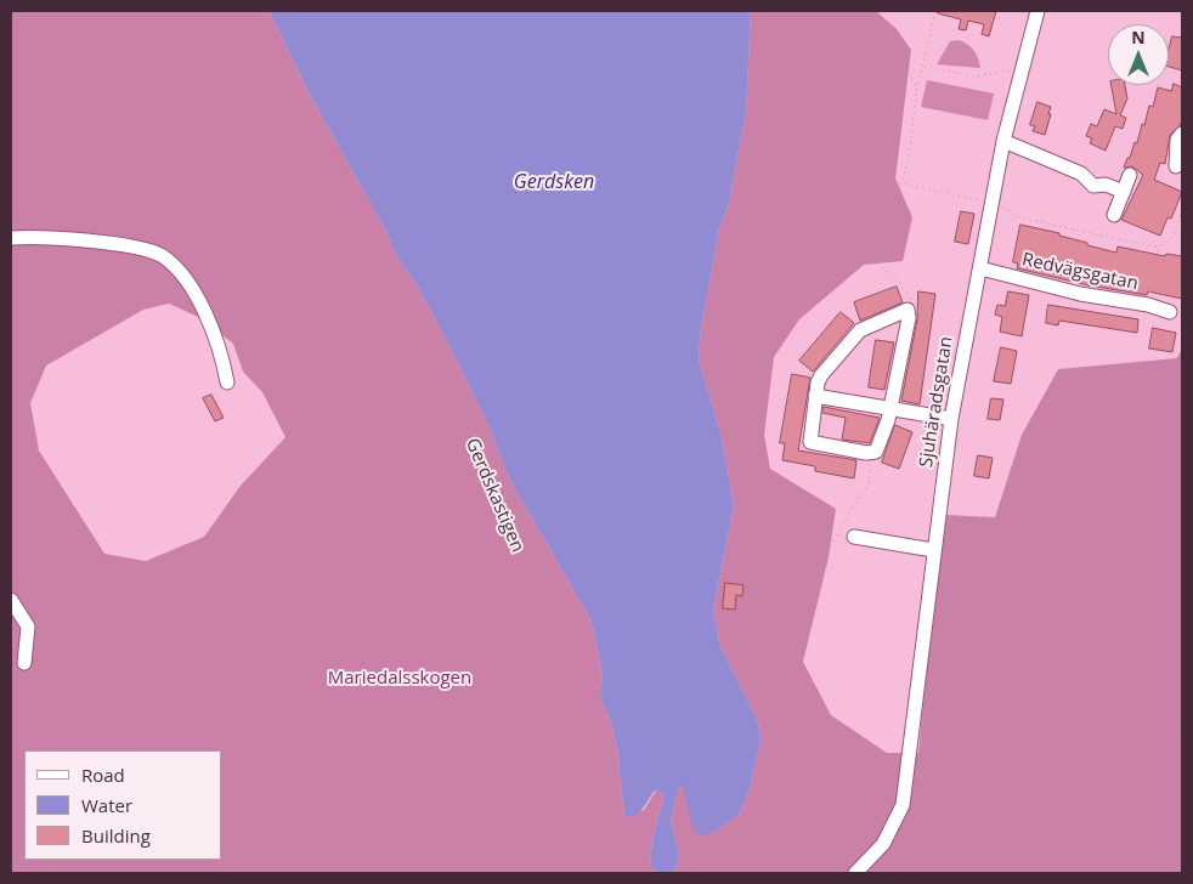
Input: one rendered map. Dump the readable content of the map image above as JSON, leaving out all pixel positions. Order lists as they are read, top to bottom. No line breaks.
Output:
{"streets":{"street":["Redvägsgatan","Sjuhäradsgatan"],"path":["Gerdskastigen"]},"crossings":[["Redvägsgatan","Sjuhäradsgatan"]],"water":["Gerdsken"],"parks":["Mariedalsskogen"],"legend":["Road","Water","Building"],"north":"top"}
